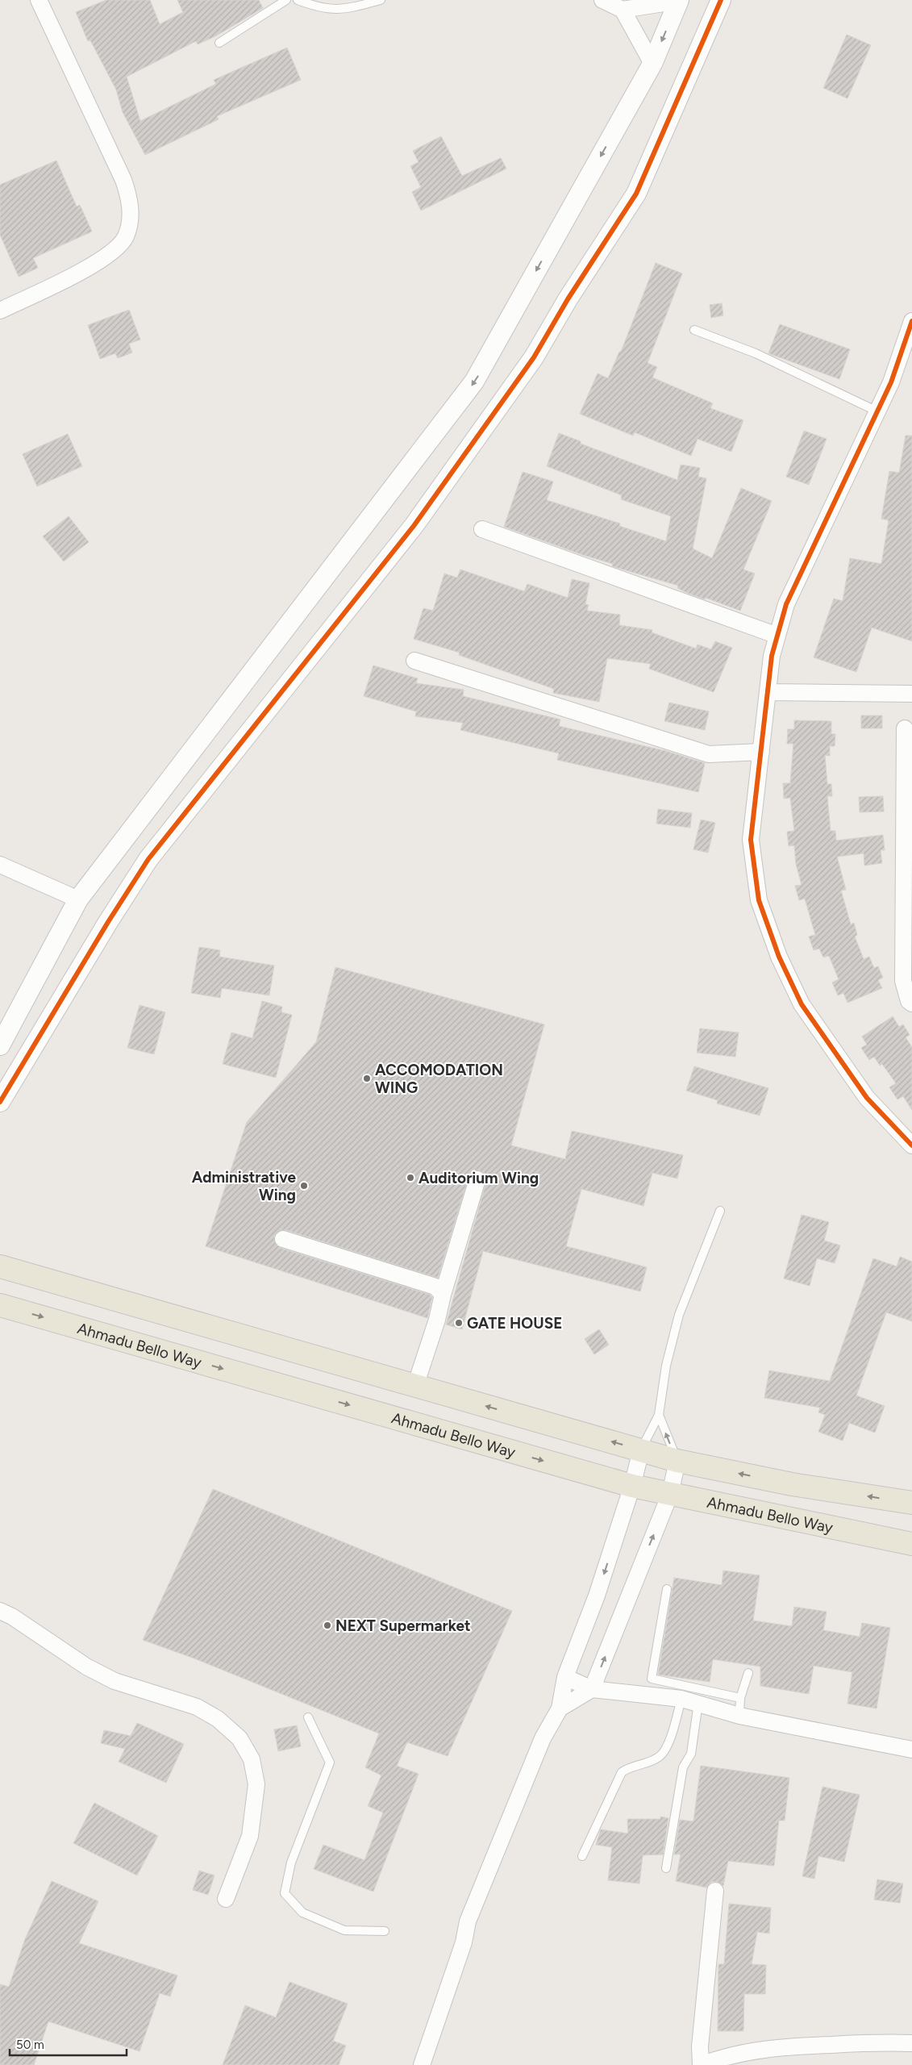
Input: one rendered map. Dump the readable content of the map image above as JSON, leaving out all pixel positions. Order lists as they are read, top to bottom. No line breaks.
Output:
{"streets":{"main road":["Ahmadu Bello Way"]},"places":["ACCOMODATION WING","Auditorium Wing","Administrative Wing","GATE HOUSE","NEXT Supermarket"],"scale_bar":"50 m"}
